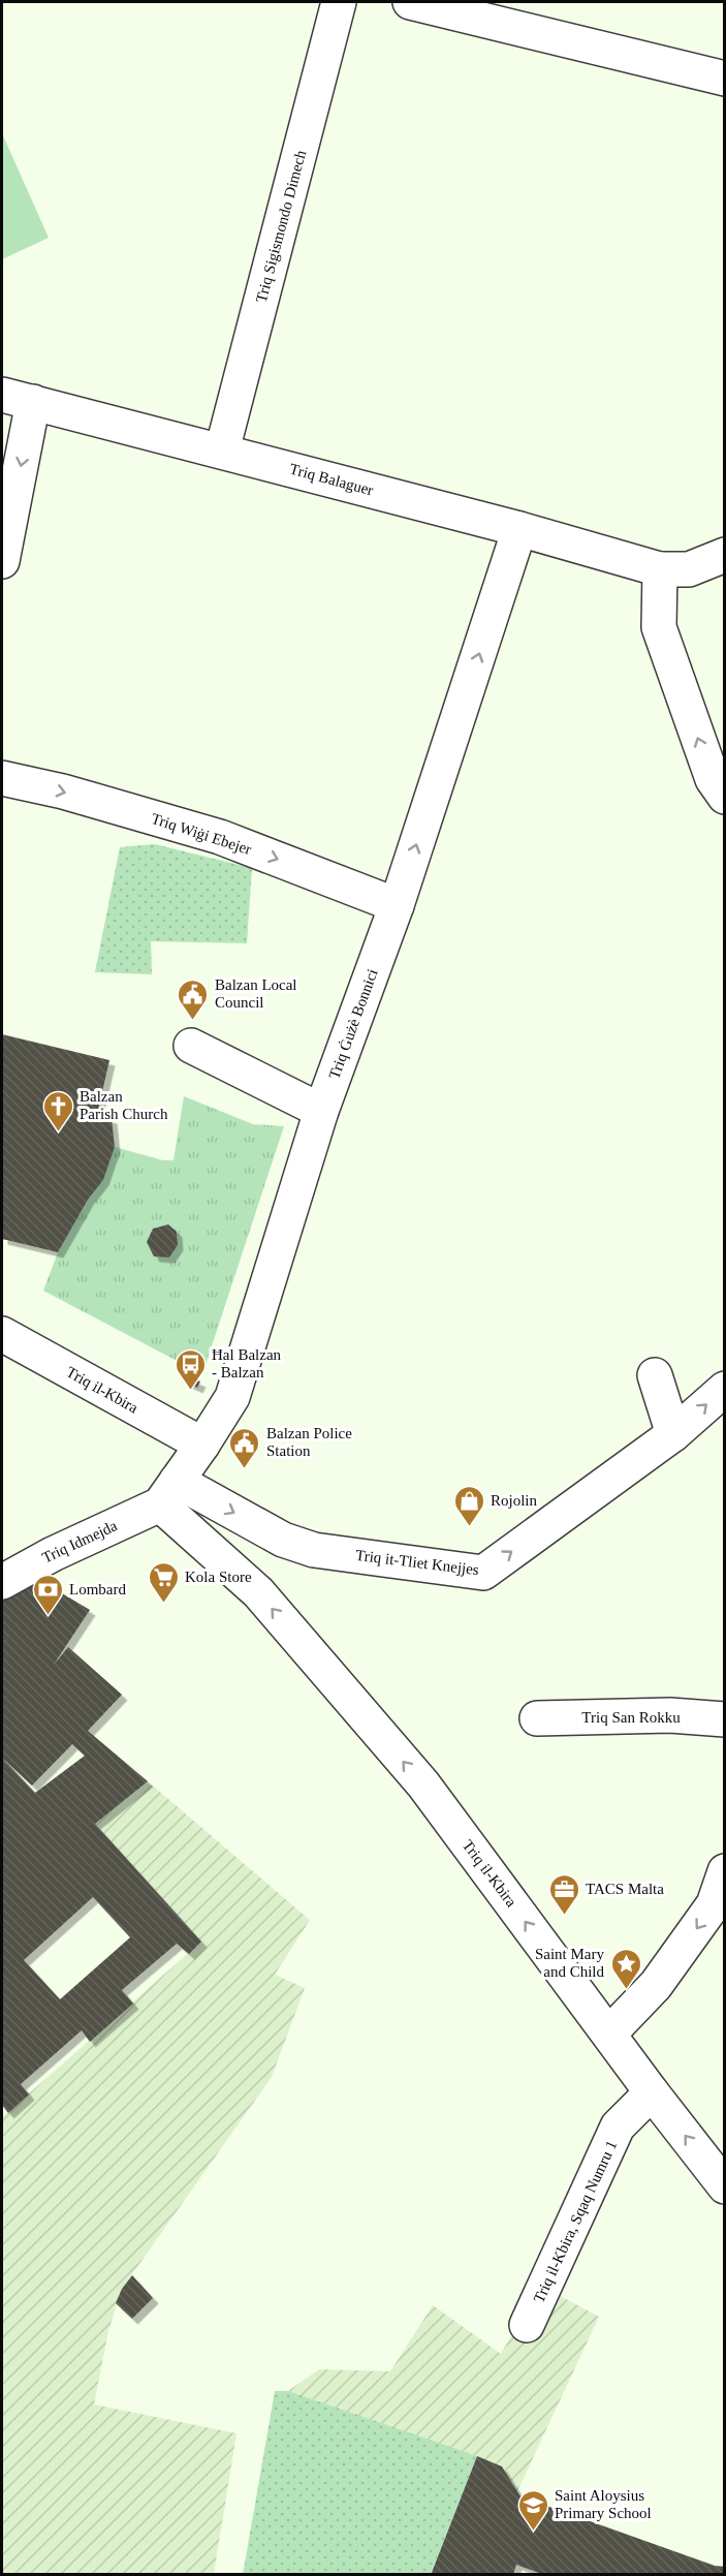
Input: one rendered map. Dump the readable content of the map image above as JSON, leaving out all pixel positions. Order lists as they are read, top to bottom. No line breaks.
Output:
{"streets":{"street":["Triq Sigismondo Dimech","Triq Balaguer","Triq Wiġi Ebejer","Triq Ġużè Bonnici","Triq il-Kbira","Triq Idmejda","Triq it-Tliet Knejjes","Triq San Rokku","Triq il-Kbira, Sqaq Numru 1"]},"crossings":[["Triq Sigismondo Dimech","Triq Balaguer"],["Triq Balaguer","Triq Ġużè Bonnici"],["Triq Wiġi Ebejer","Triq Ġużè Bonnici"],["Triq Ġużè Bonnici","Triq il-Kbira"],["Triq Ġużè Bonnici","Triq Idmejda"],["Triq Ġużè Bonnici","Triq it-Tliet Knejjes"],["Triq il-Kbira","Triq Idmejda"],["Triq il-Kbira","Triq it-Tliet Knejjes"],["Triq il-Kbira","Triq il-Kbira, Sqaq Numru 1"],["Triq Idmejda","Triq it-Tliet Knejjes"]],"one_way":["Triq Ġużè Bonnici","Triq il-Kbira","Triq it-Tliet Knejjes"],"places":{"public building":["Balzan Local Council","Balzan Police Station"],"church":["Balzan Parish Church"],"bus stop":["Ħal Balzan - Balzan"],"shop":["Rojolin"],"supermarket":["Kola Store"],"bank":["Lombard"],"office":["TACS Malta"],"place":["Saint Mary and Child"],"school or university":["Saint Aloysius Primary School"]}}
